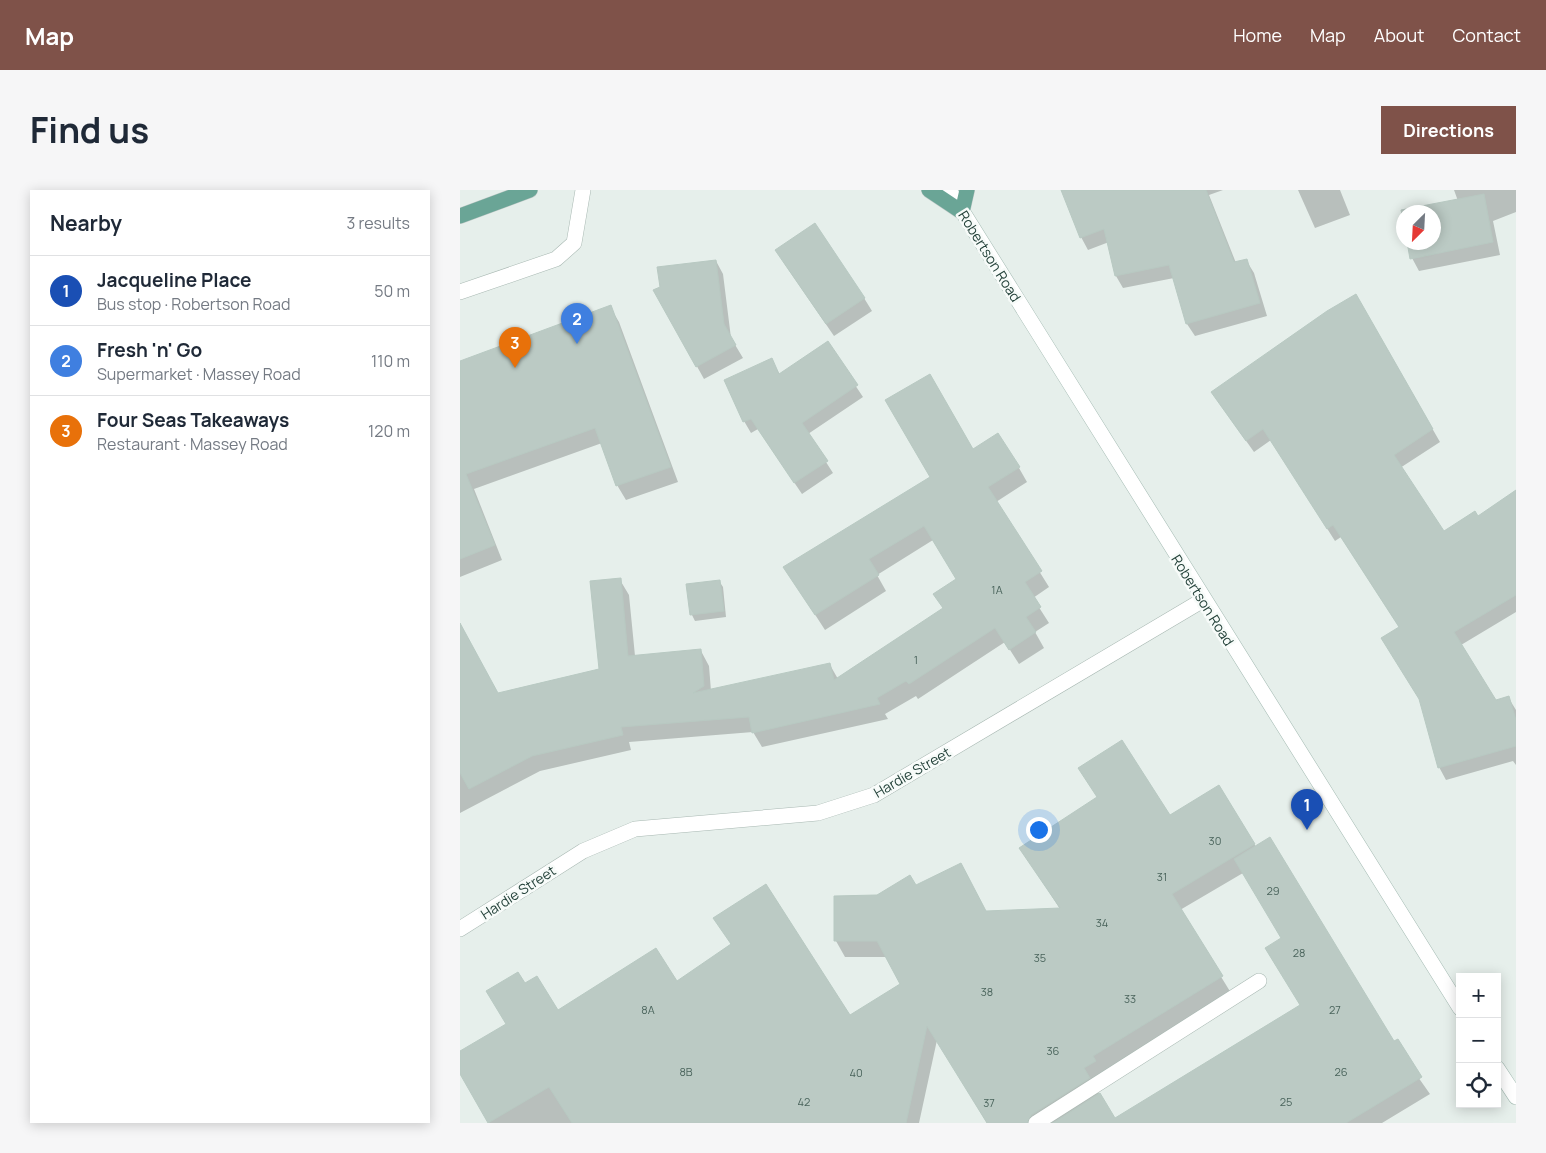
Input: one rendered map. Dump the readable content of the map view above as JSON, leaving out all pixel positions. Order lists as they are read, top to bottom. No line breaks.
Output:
{"streets":{"main road":["Robertson Road","Hardie Street"]},"crossings":[["Robertson Road","Hardie Street"]],"house_numbers":["1A","1","30","31","29","34","28","35","38","33","8A","27","36","8B","26","40","42","25","37"],"north":"bottom left","page":{"header":"Map","nav":["Home","Map","About","Contact"],"title":"Find us","buttons":"Directions","heading":["Nearby","3 results"],"list":[{"mark":"1","name":"Jacqueline Place","note":"Bus stop · Robertson Road","value":"50 m"},{"mark":"2","name":"Fresh 'n' Go","note":"Supermarket · Massey Road","value":"110 m"},{"mark":"3","name":"Four Seas Takeaways","note":"Restaurant · Massey Road","value":"120 m"}],"pins":["2","3","1"],"map_buttons":["+","−"]}}
